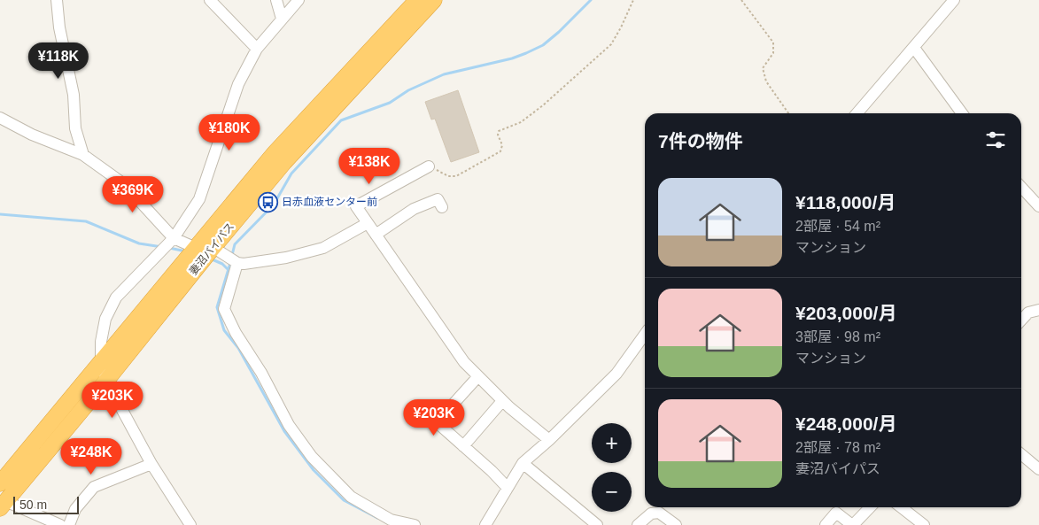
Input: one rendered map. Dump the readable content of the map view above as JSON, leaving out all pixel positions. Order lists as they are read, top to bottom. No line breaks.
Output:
{"streets":{"highway":["妻沼バイパス"]},"places":{"bus stop":["日赤血液センター前"]},"scale_bar":"50 m","page":{"price":["¥118K","¥180K","¥138K","¥369K","¥203K","¥203K","¥248K"],"heading":"7件の物件","list":[{"name":"¥118,000/月","note":"2部屋 · 54 m² · マンション"},{"name":"¥203,000/月","note":"3部屋 · 98 m² · マンション"},{"name":"¥248,000/月","note":"2部屋 · 78 m² · 妻沼バイパス"}],"map_buttons":["+","−"],"scale":"50 m"}}
